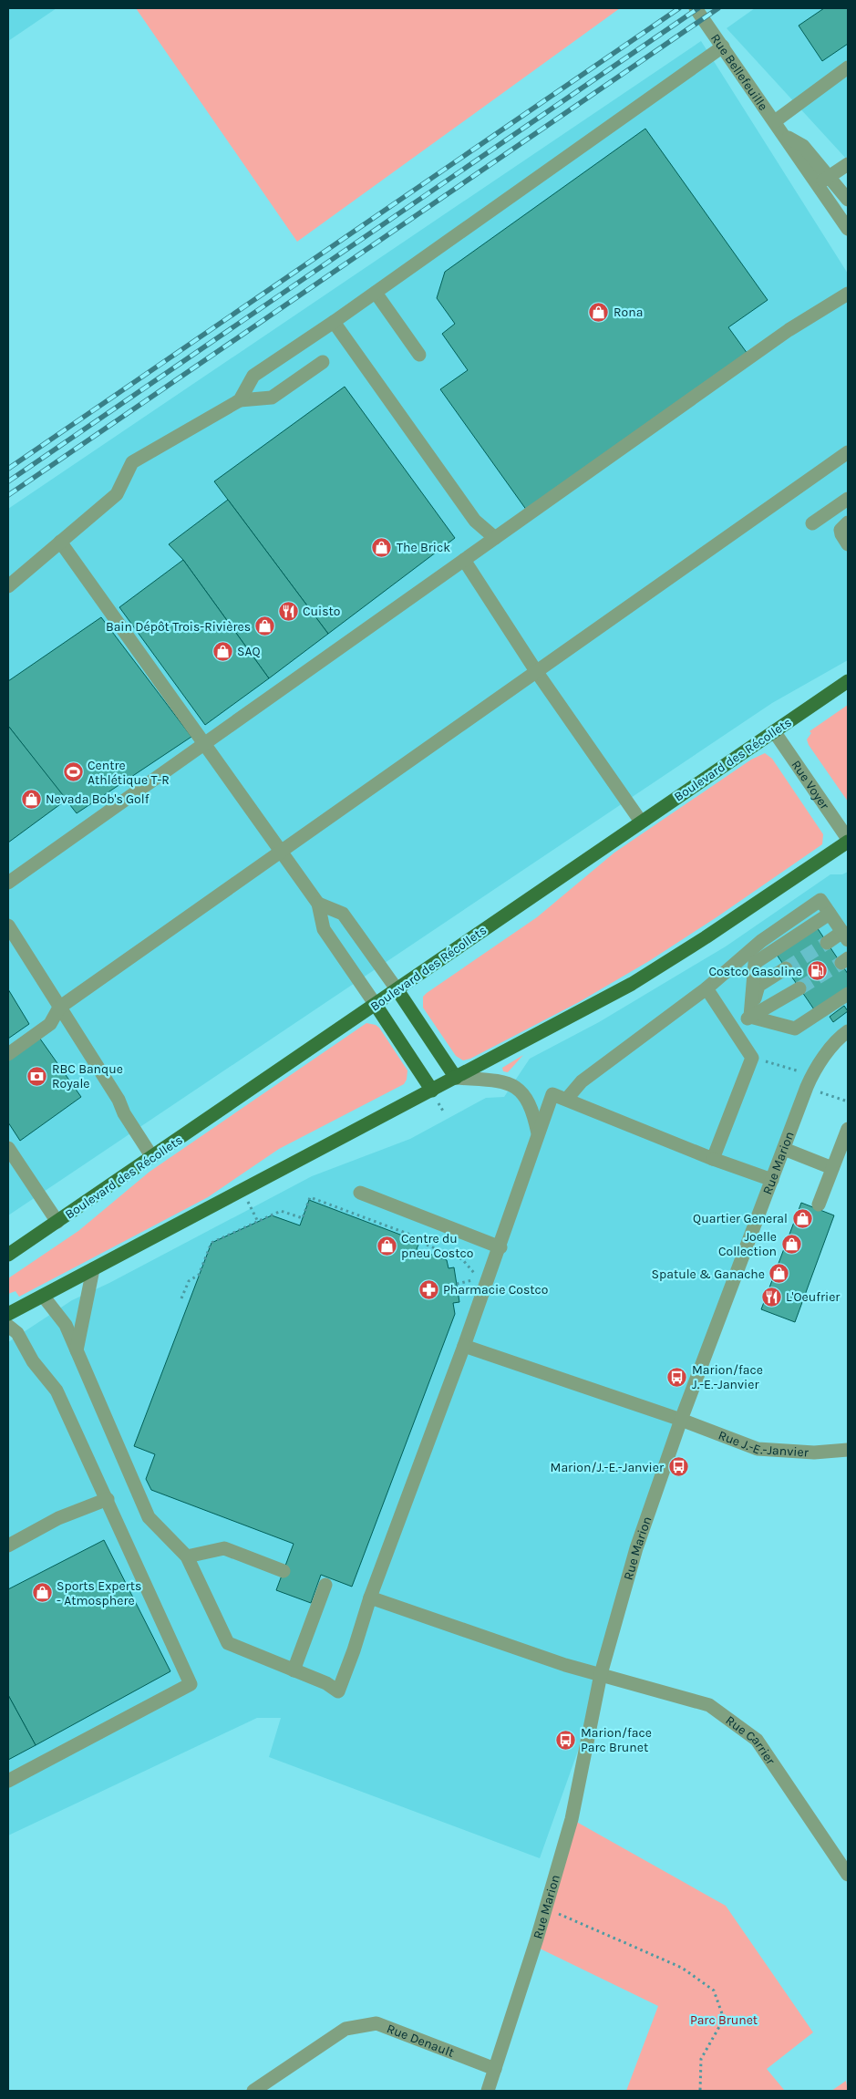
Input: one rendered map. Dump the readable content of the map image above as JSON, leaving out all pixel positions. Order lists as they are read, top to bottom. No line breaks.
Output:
{"streets":{"main road":["Boulevard des Récollets"],"street":["Rue Bellefeuille","Rue Voyer","Rue Marion","Rue J.-E.-Janvier","Rue Carrier","Rue Denault"]},"crossings":[["Boulevard des Récollets","Rue Voyer"],["Rue Marion","Rue J.-E.-Janvier"],["Rue Marion","Rue Carrier"],["Rue Marion","Rue Denault"]],"parks":["Parc Brunet"],"places":{"shop":["Rona","The Brick","Bain Dépôt Trois-Rivières","SAQ","Nevada Bob's Golf","Quartier General","Joelle Collection","Centre du pneu Costco","Spatule & Ganache","Sports Experts - Atmosphere"],"restaurant":["Cuisto","L'Oeufrier"],"sports":["Centre Athlétique T-R"],"fuel station":["Costco Gasoline"],"bank":["RBC Banque Royale"],"pharmacy":["Pharmacie Costco"],"bus stop":["Marion/face J.-E.-Janvier","Marion/J.-E.-Janvier","Marion/face Parc Brunet"]}}
